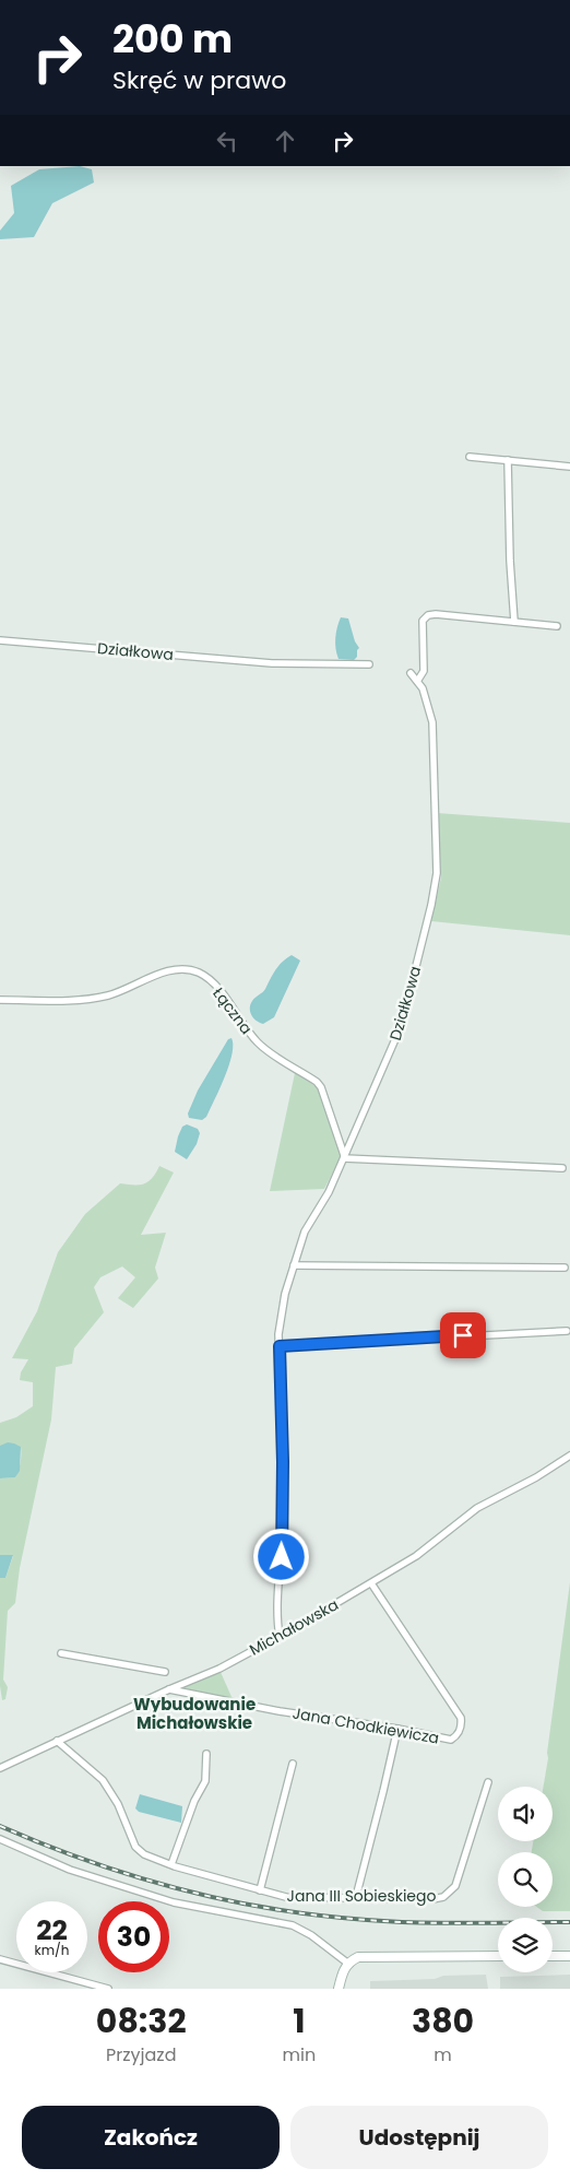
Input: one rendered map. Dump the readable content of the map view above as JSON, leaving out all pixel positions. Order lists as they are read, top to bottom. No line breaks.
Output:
{"streets":{"street":["Działkowa","Łączna","Michałowska","Jana Chodkiewicza","Jana III Sobieskiego"]},"crossings":[["Działkowa","Łączna"],["Działkowa","Michałowska"],["Michałowska","Jana Chodkiewicza"],["Michałowska","Jana III Sobieskiego"]],"districts":["Wybudowanie Michałowskie"],"page":{"turn":["200 m","Skręć w prawo"],"speed":"22 km/h","limit":"30","eta":["08:32","Przyjazd","1","min","380","m"],"buttons":["Zakończ","Udostępnij"]}}
